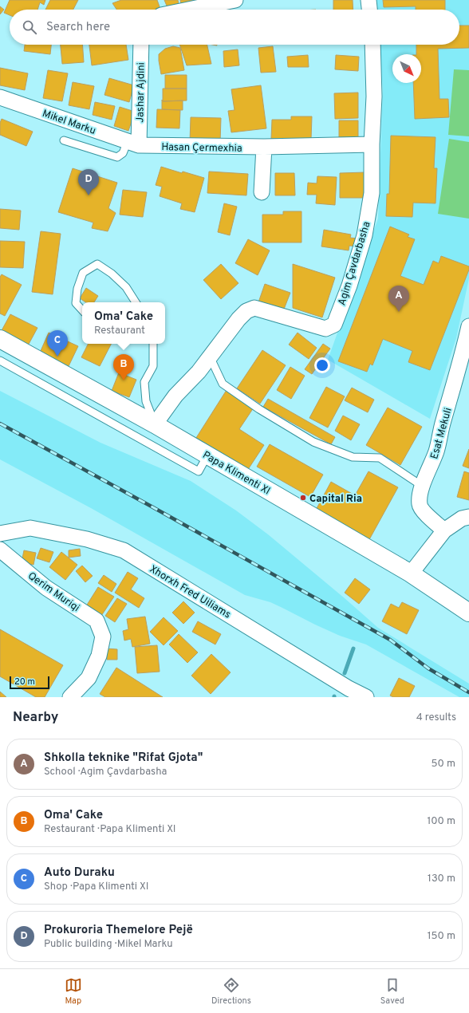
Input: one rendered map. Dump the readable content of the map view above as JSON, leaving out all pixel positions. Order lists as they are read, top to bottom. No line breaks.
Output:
{"streets":{"street":["Jashar Ajdini","Mikel Marku","Hasan Çermexhia","Agim Çavdarbasha","Esat Mekuli","Papa Klimenti XI","Qerim Muriqi","Xhorxh Fred Uiliams"]},"crossings":[["Jashar Ajdini","Mikel Marku"],["Jashar Ajdini","Hasan Çermexhia"],["Mikel Marku","Hasan Çermexhia"],["Hasan Çermexhia","Agim Çavdarbasha"],["Agim Çavdarbasha","Papa Klimenti XI"]],"places":["Capital Ria"],"scale_bar":"20 m","north":"bottom right","page":{"search":"Search here","pins":["D","A","C","B"],"popup":["Oma' Cake","Restaurant"],"scale":"20 m","heading":["Nearby","4 results"],"list":[{"mark":"A","name":"Shkolla teknike \"Rifat Gjota\"","note":"School · Agim Çavdarbasha","value":"50 m"},{"mark":"B","name":"Oma' Cake","note":"Restaurant · Papa Klimenti XI","value":"100 m"},{"mark":"C","name":"Auto Duraku","note":"Shop · Papa Klimenti XI","value":"130 m"},{"mark":"D","name":"Prokuroria Themelore Pejë","note":"Public building · Mikel Marku","value":"150 m"}],"nav":["Map","Directions","Saved"]}}
